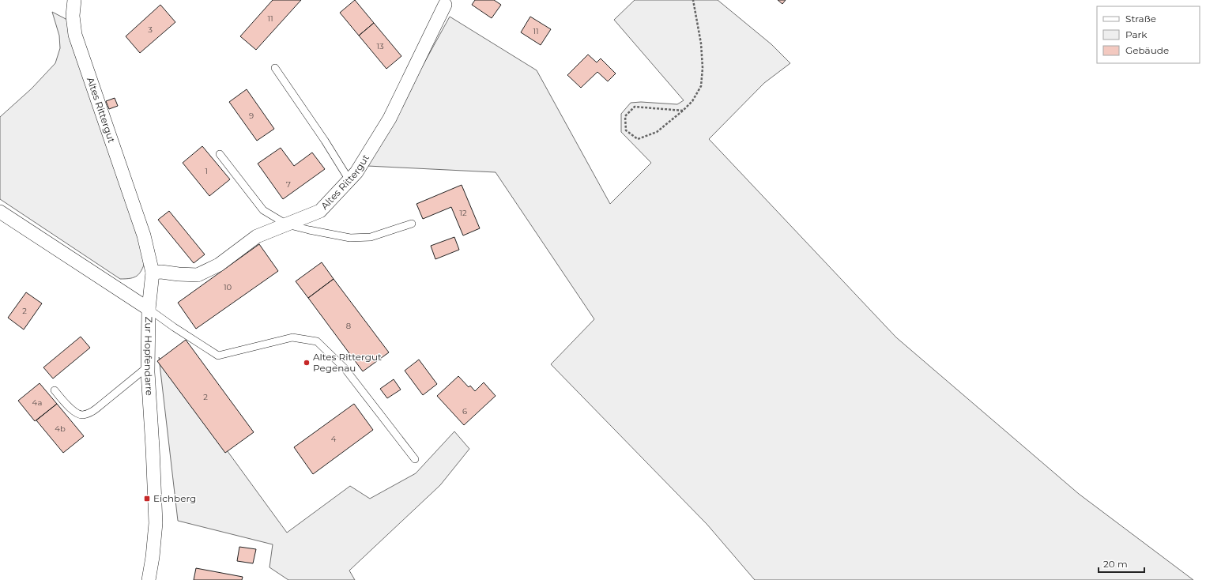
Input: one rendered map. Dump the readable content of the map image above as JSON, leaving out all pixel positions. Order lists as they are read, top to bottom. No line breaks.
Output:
{"streets":{"street":["Altes Rittergut","Zur Hopfendarre"]},"crossings":[["Altes Rittergut","Zur Hopfendarre"]],"places":{"other":["Altes Rittergut Pegenau"],"transit":["Eichberg"]},"house_numbers":["11","3","11","13","9","1","7","12","10","2","8","2","4a","6","4b","4"],"legend":["Straße","Park","Gebäude"],"scale_bar":"20 m"}
